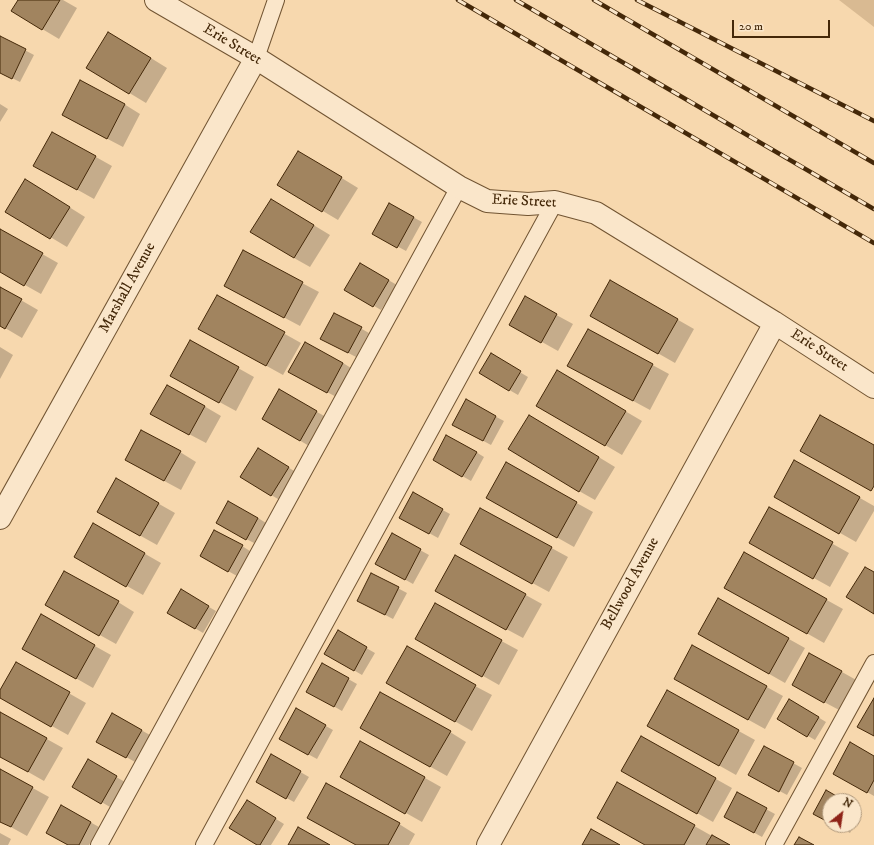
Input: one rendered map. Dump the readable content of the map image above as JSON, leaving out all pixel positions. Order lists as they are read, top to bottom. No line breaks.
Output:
{"streets":{"street":["Erie Street","Marshall Avenue","Bellwood Avenue"]},"crossings":[["Erie Street","Marshall Avenue"],["Erie Street","Bellwood Avenue"]],"scale_bar":"20 m","north":"top right"}
